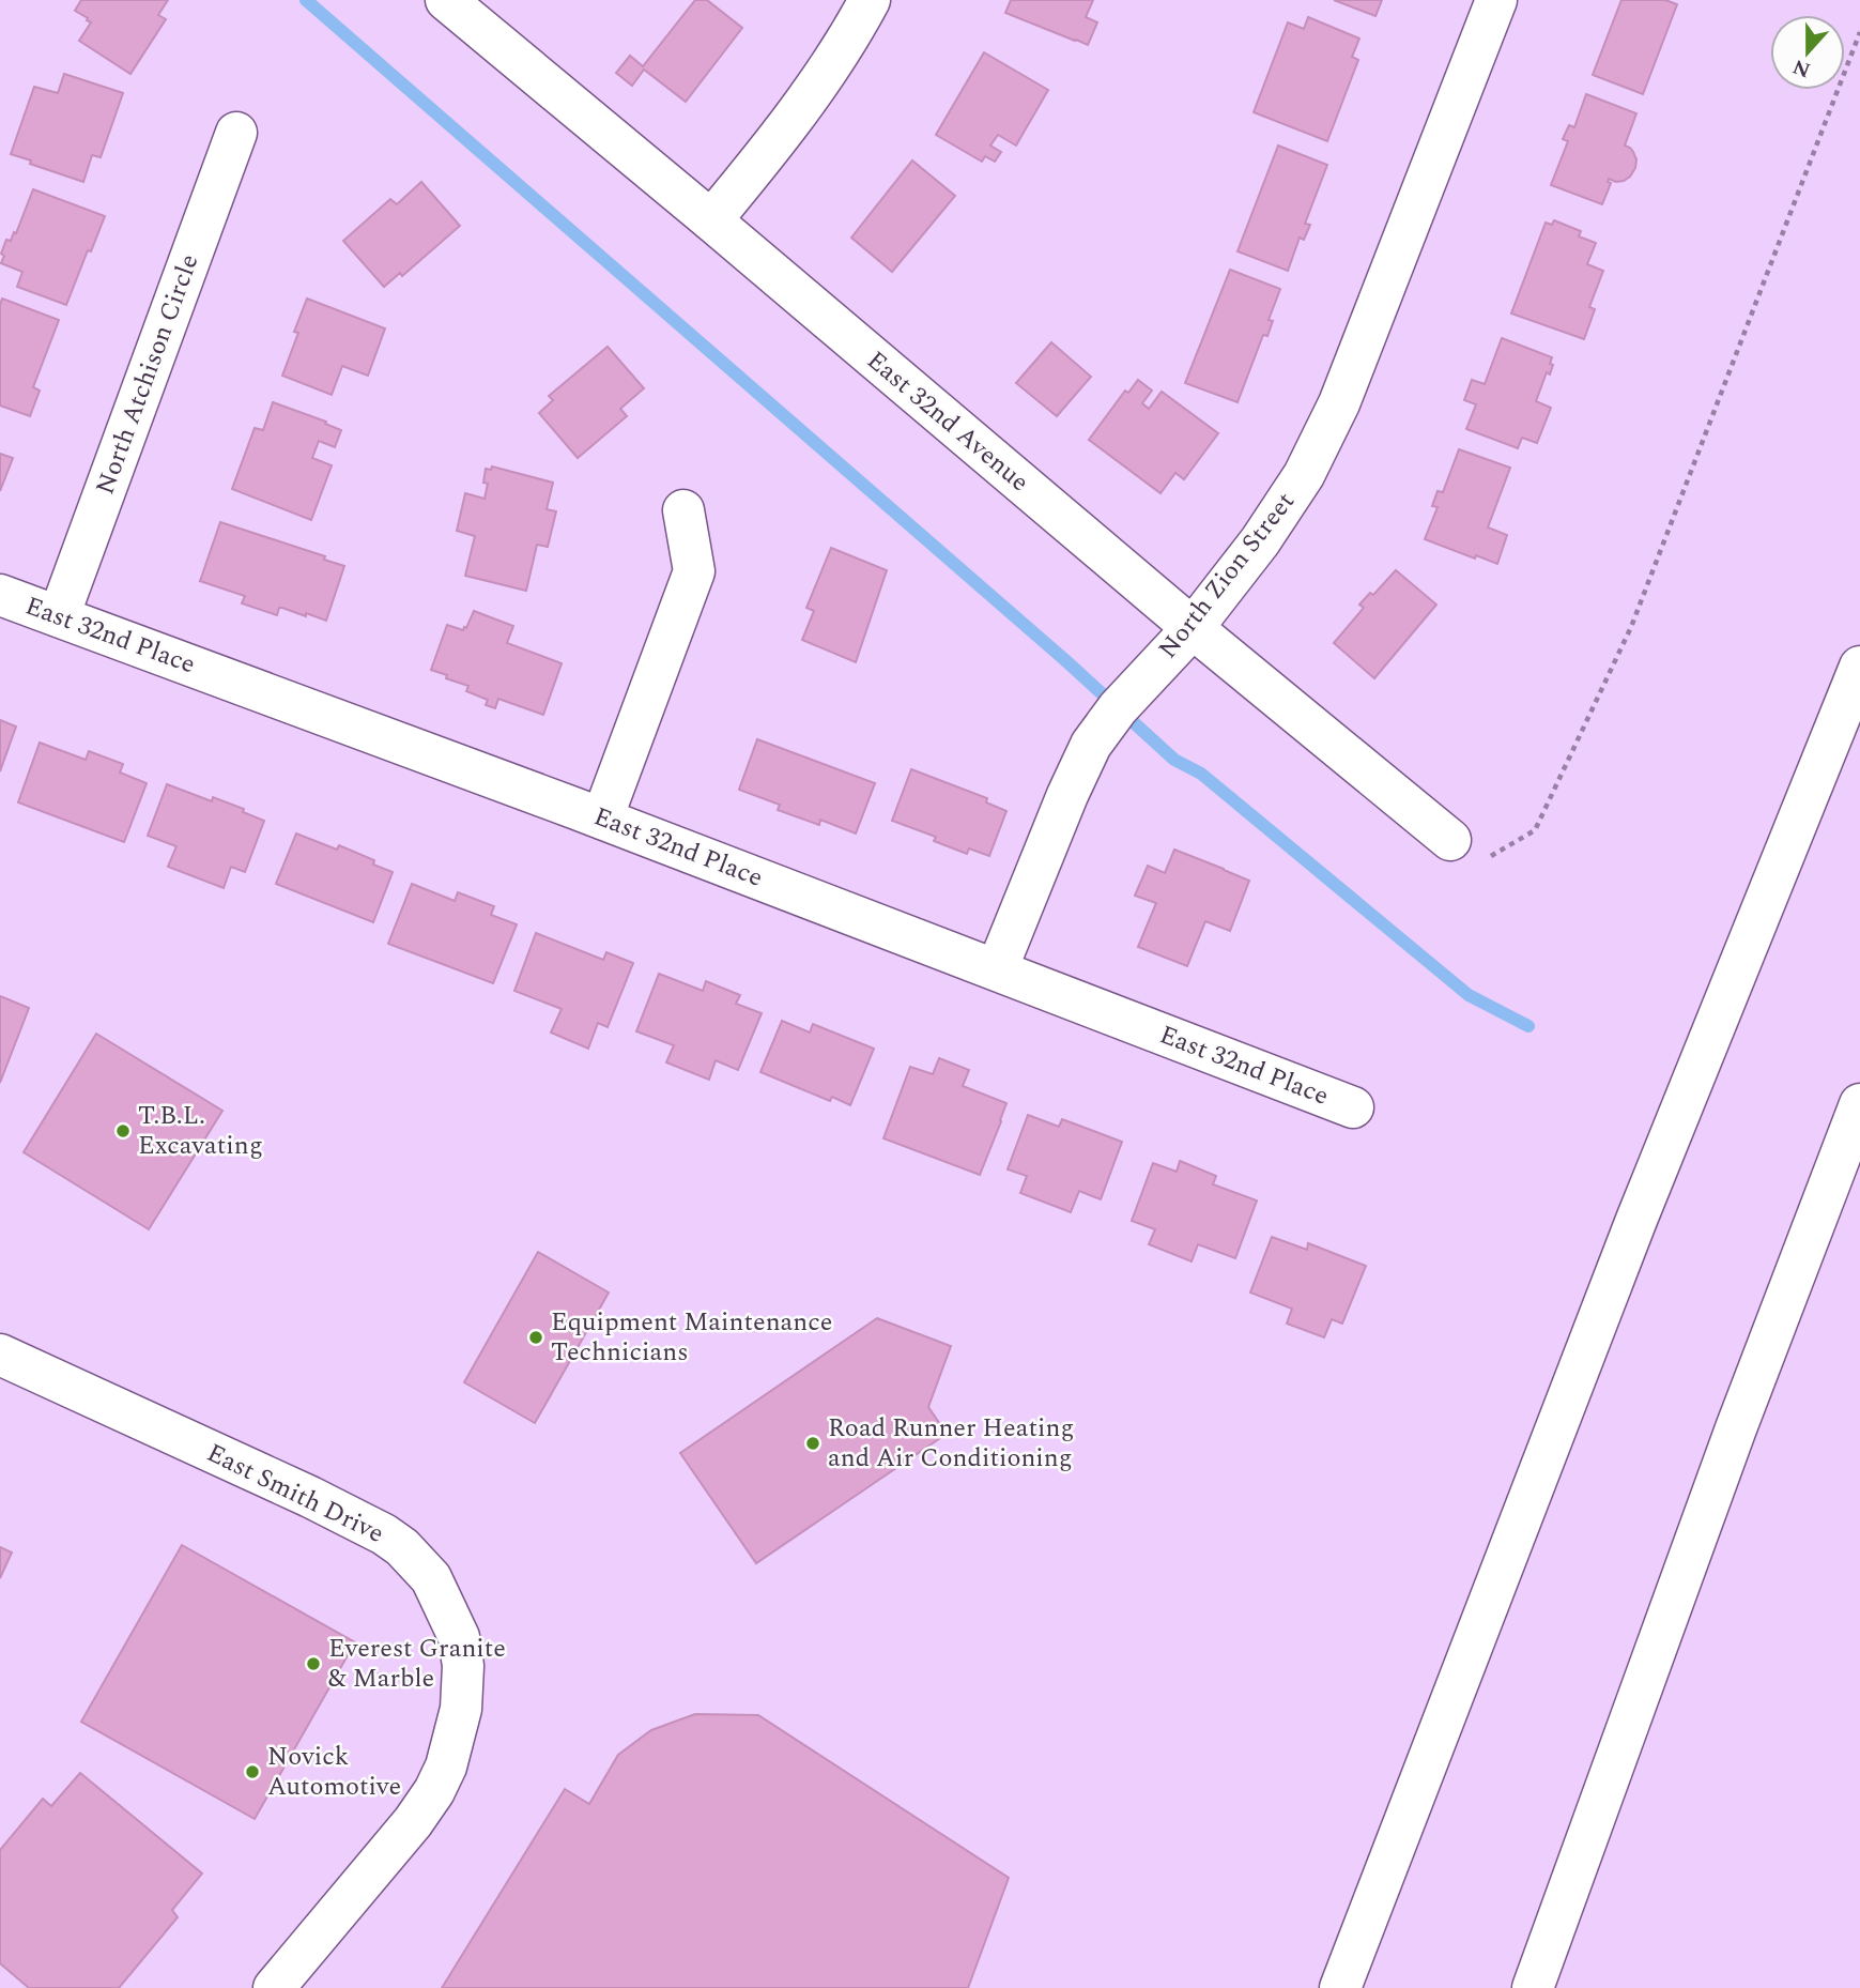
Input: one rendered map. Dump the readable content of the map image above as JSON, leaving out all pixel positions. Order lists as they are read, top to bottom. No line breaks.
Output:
{"streets":{"main road":["North Atchison Circle","East 32nd Avenue","North Zion Street","East 32nd Place","East Smith Drive"]},"crossings":[["North Atchison Circle","East 32nd Place"],["East 32nd Avenue","North Zion Street"],["North Zion Street","East 32nd Place"]],"places":["T.B.L. Excavating","Equipment Maintenance Technicians","Road Runner Heating and Air Conditioning","Everest Granite & Marble","Novick Automotive"],"north":"bottom"}
